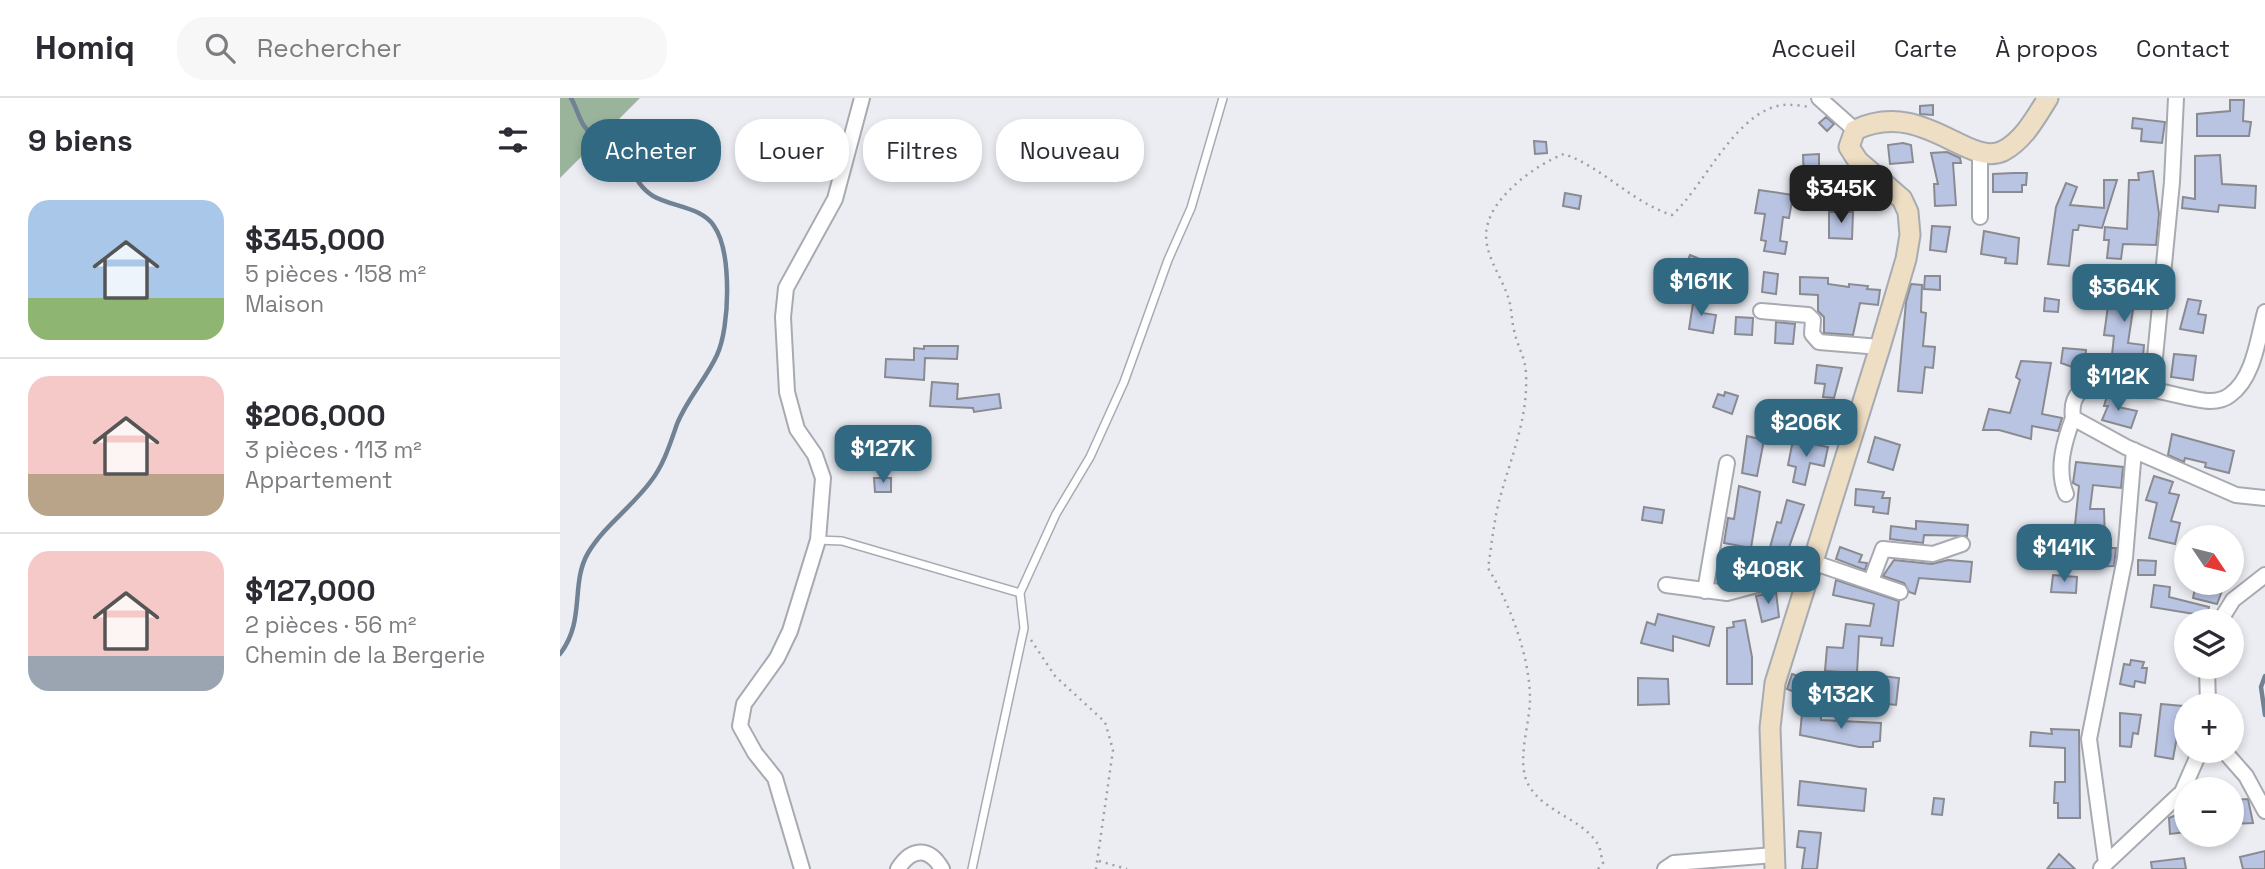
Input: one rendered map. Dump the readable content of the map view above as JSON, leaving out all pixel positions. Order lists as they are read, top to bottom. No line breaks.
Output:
{"north":"bottom right","page":{"header":"Homiq","search":"Rechercher","nav":["Accueil","Carte","À propos","Contact"],"heading":"9 biens","chip":["Acheter","Louer","Filtres","Nouveau"],"price":["$345K","$161K","$364K","$112K","$206K","$127K","$141K","$408K","$132K"],"list":[{"name":"$345,000","note":"5 pièces · 158 m² · Maison"},{"name":"$206,000","note":"3 pièces · 113 m² · Appartement"},{"name":"$127,000","note":"2 pièces · 56 m² · Chemin de la Bergerie"}],"map_buttons":["+","−"]}}
